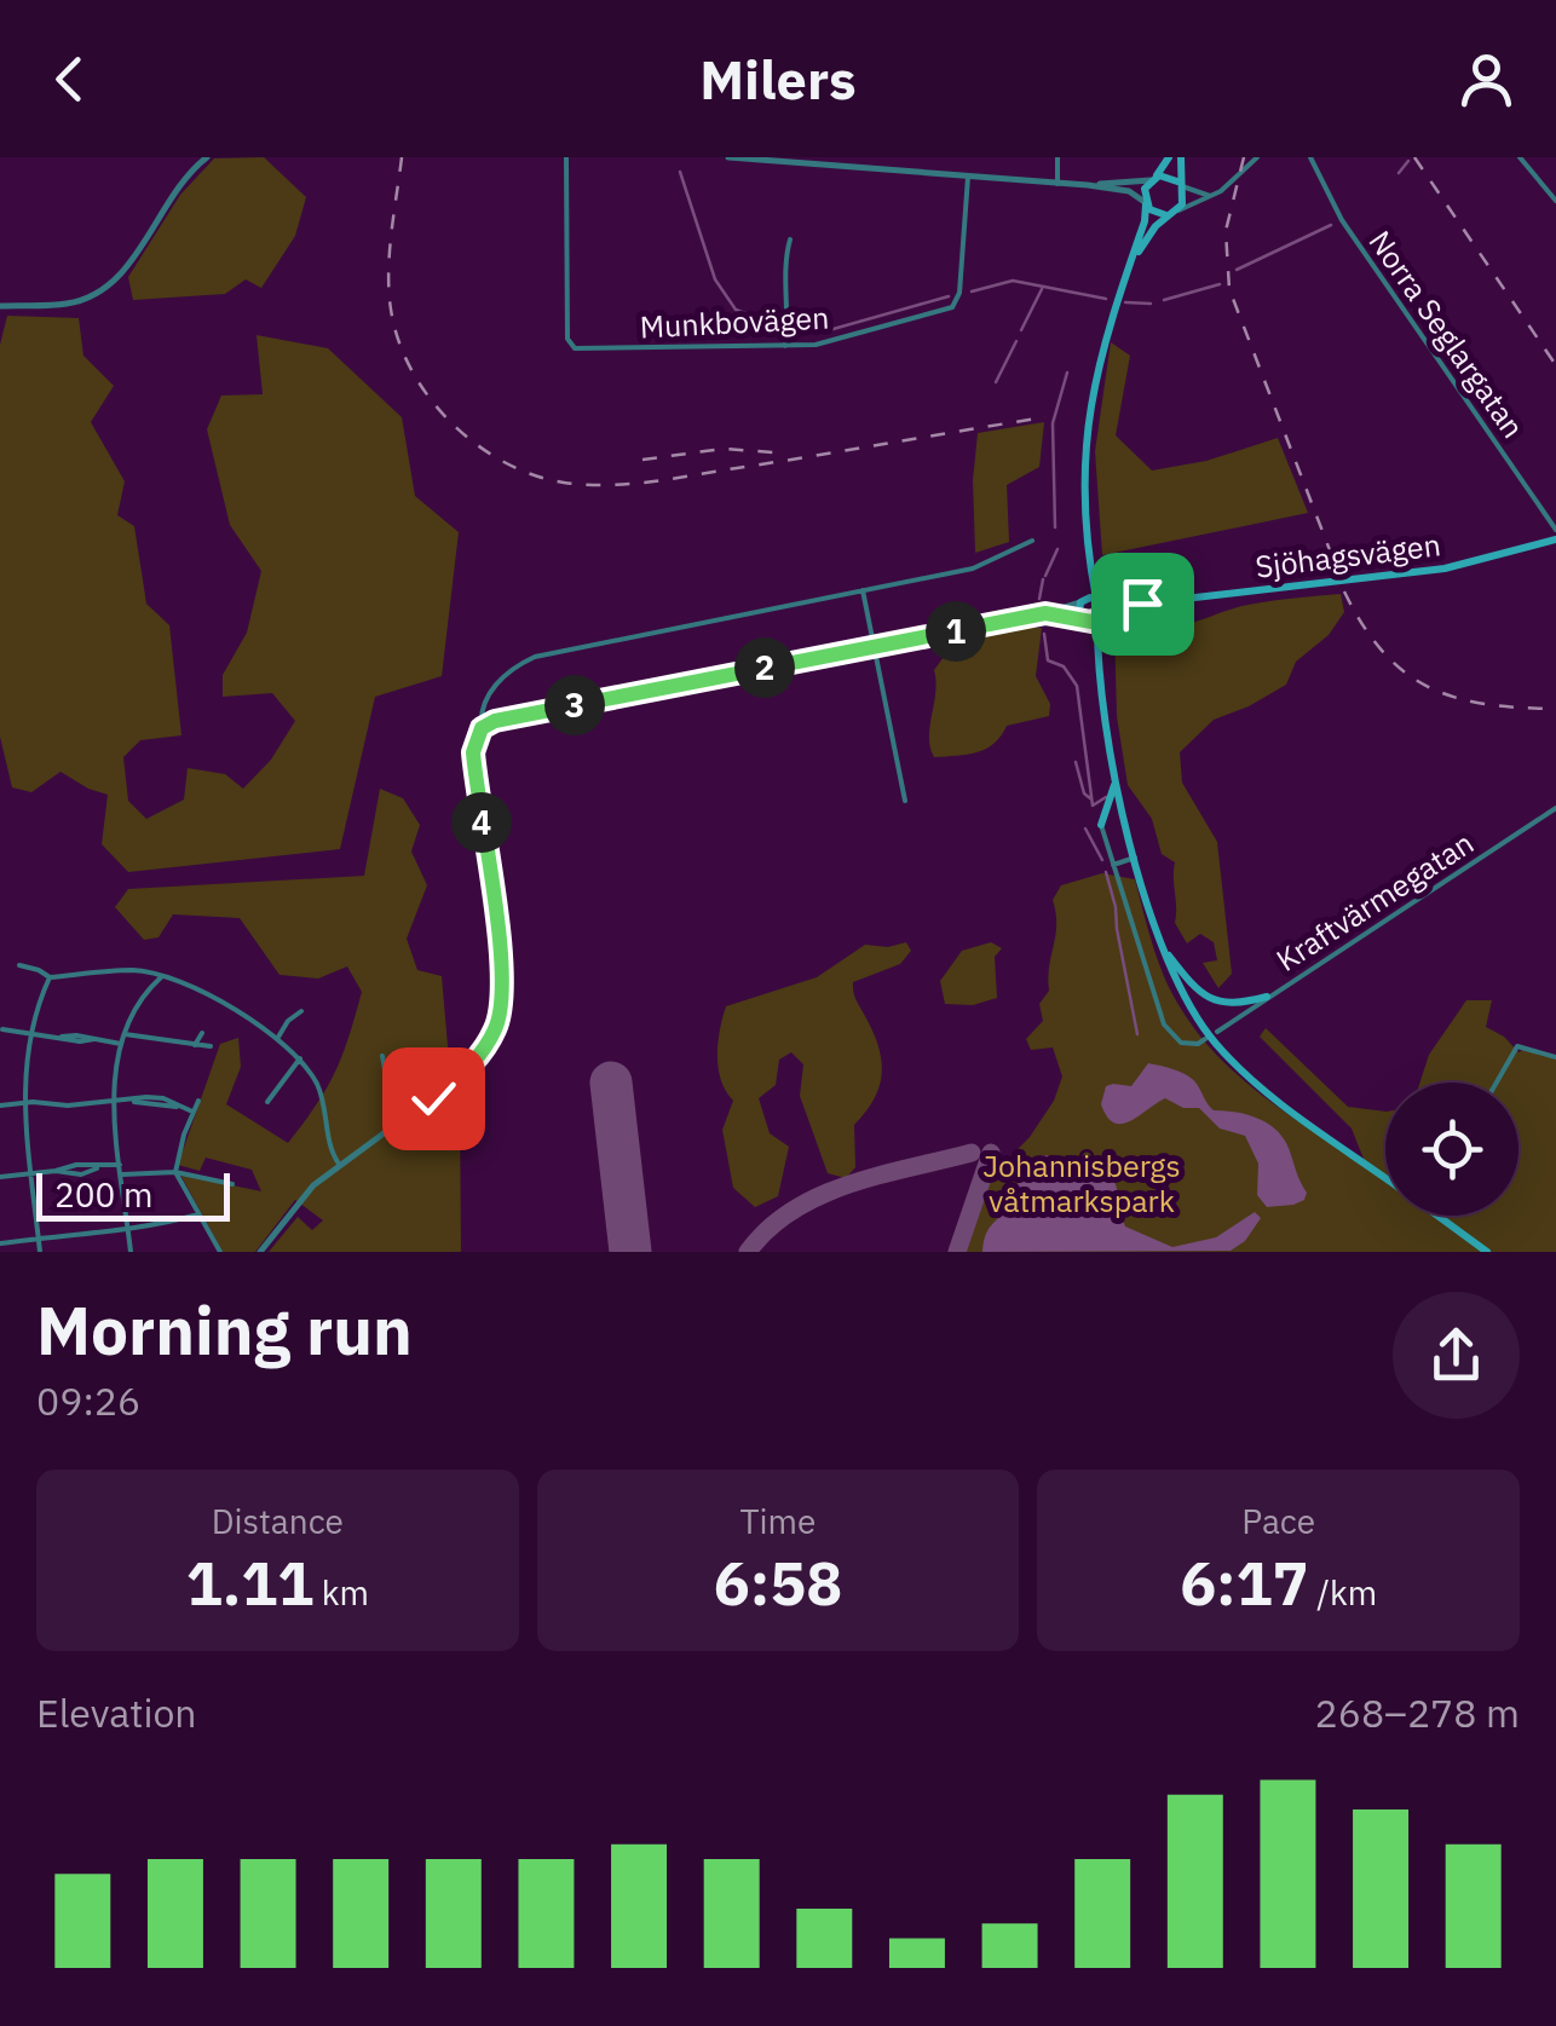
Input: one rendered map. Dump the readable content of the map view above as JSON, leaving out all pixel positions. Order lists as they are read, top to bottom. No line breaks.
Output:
{"streets":{"main road":["Sjöhagsvägen"],"street":["Munkbovägen","Norra Seglargatan","Kraftvärmegatan"]},"parks":["Johannisbergs våtmarkspark"],"scale_bar":"200 m","page":{"header":"Milers","pins":["1","2","3","4"],"scale":"200 m","heading":["Morning run","09:26"],"stats":[["Distance","1.11 km"],["Time","6:58"],["Pace","6:17 /km"]],"chart":["Elevation","268–278 m"]}}
